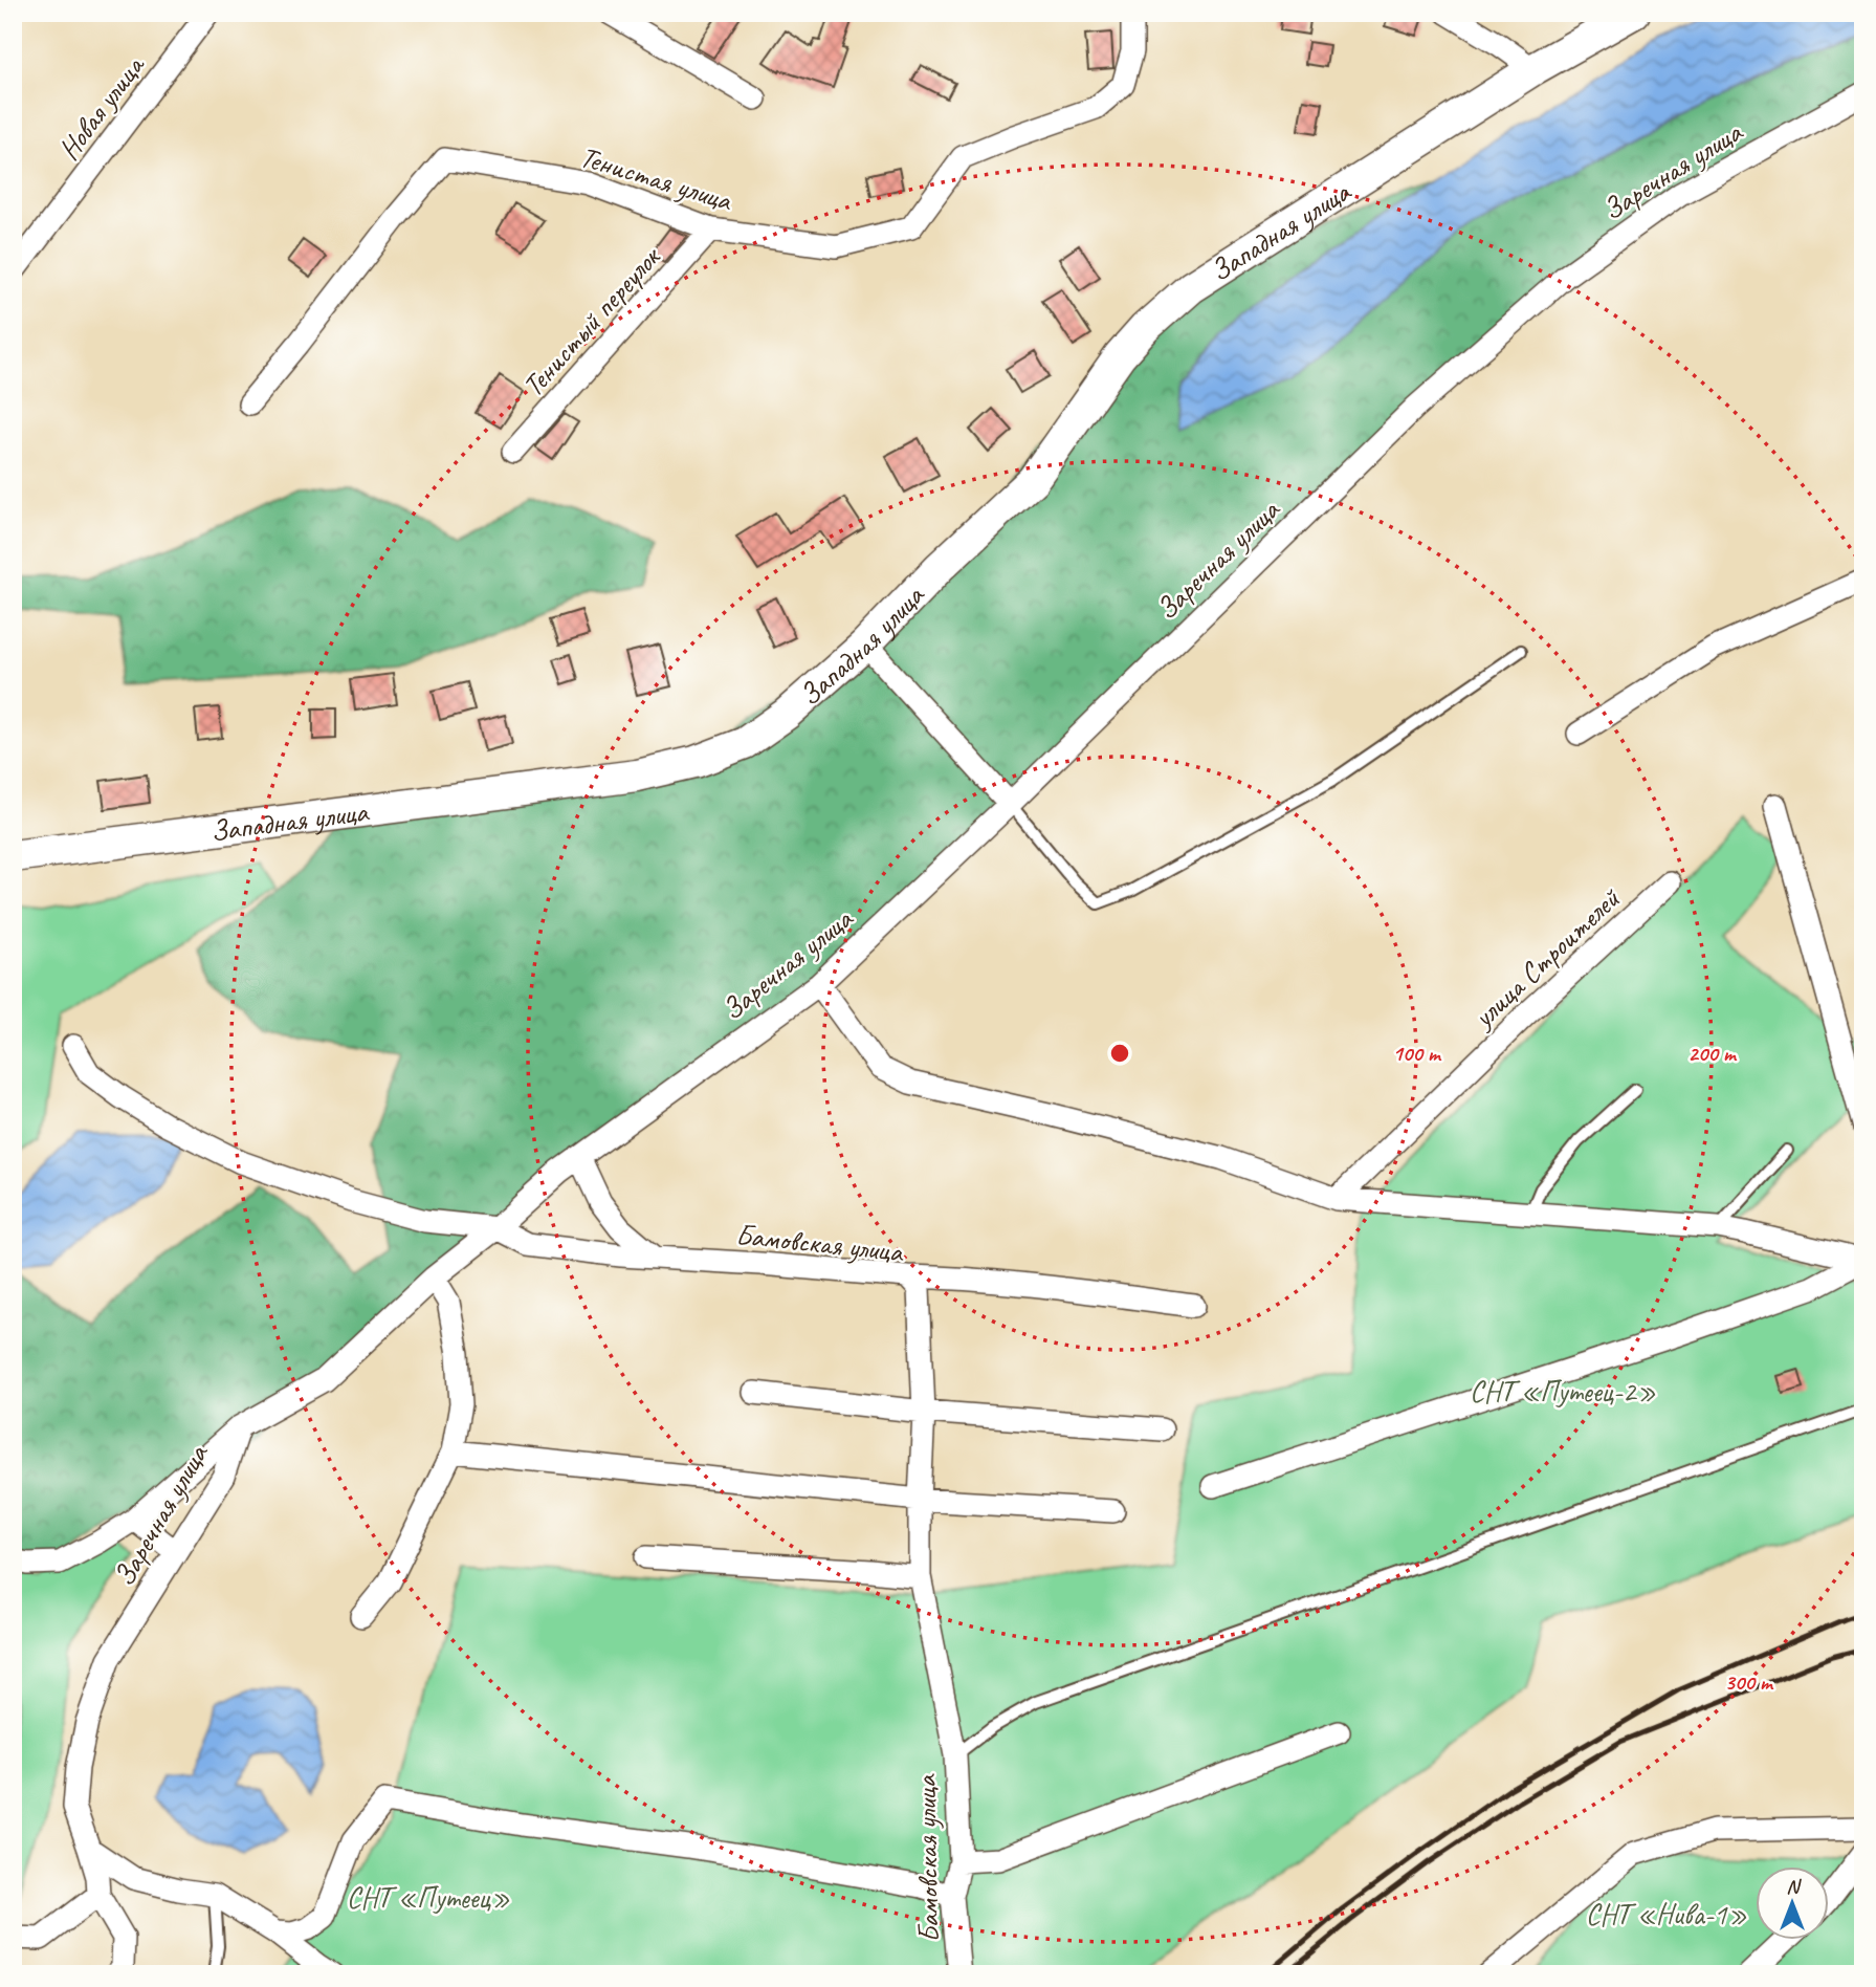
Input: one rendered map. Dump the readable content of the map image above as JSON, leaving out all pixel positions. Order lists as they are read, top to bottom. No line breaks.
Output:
{"streets":{"main road":["Западная улица"],"street":["Новая улица","Заречная улица","Тенистая улица","Тенистый переулок","улица Строителей","Бамовская улица"]},"crossings":[["Заречная улица","Бамовская улица"],["Тенистая улица","Тенистый переулок"]],"parks":["СНТ «Путеец-2»","СНТ «Путеец»","СНТ «Нива-1»"],"north":"top","rings":["100 m","200 m","300 m"]}
